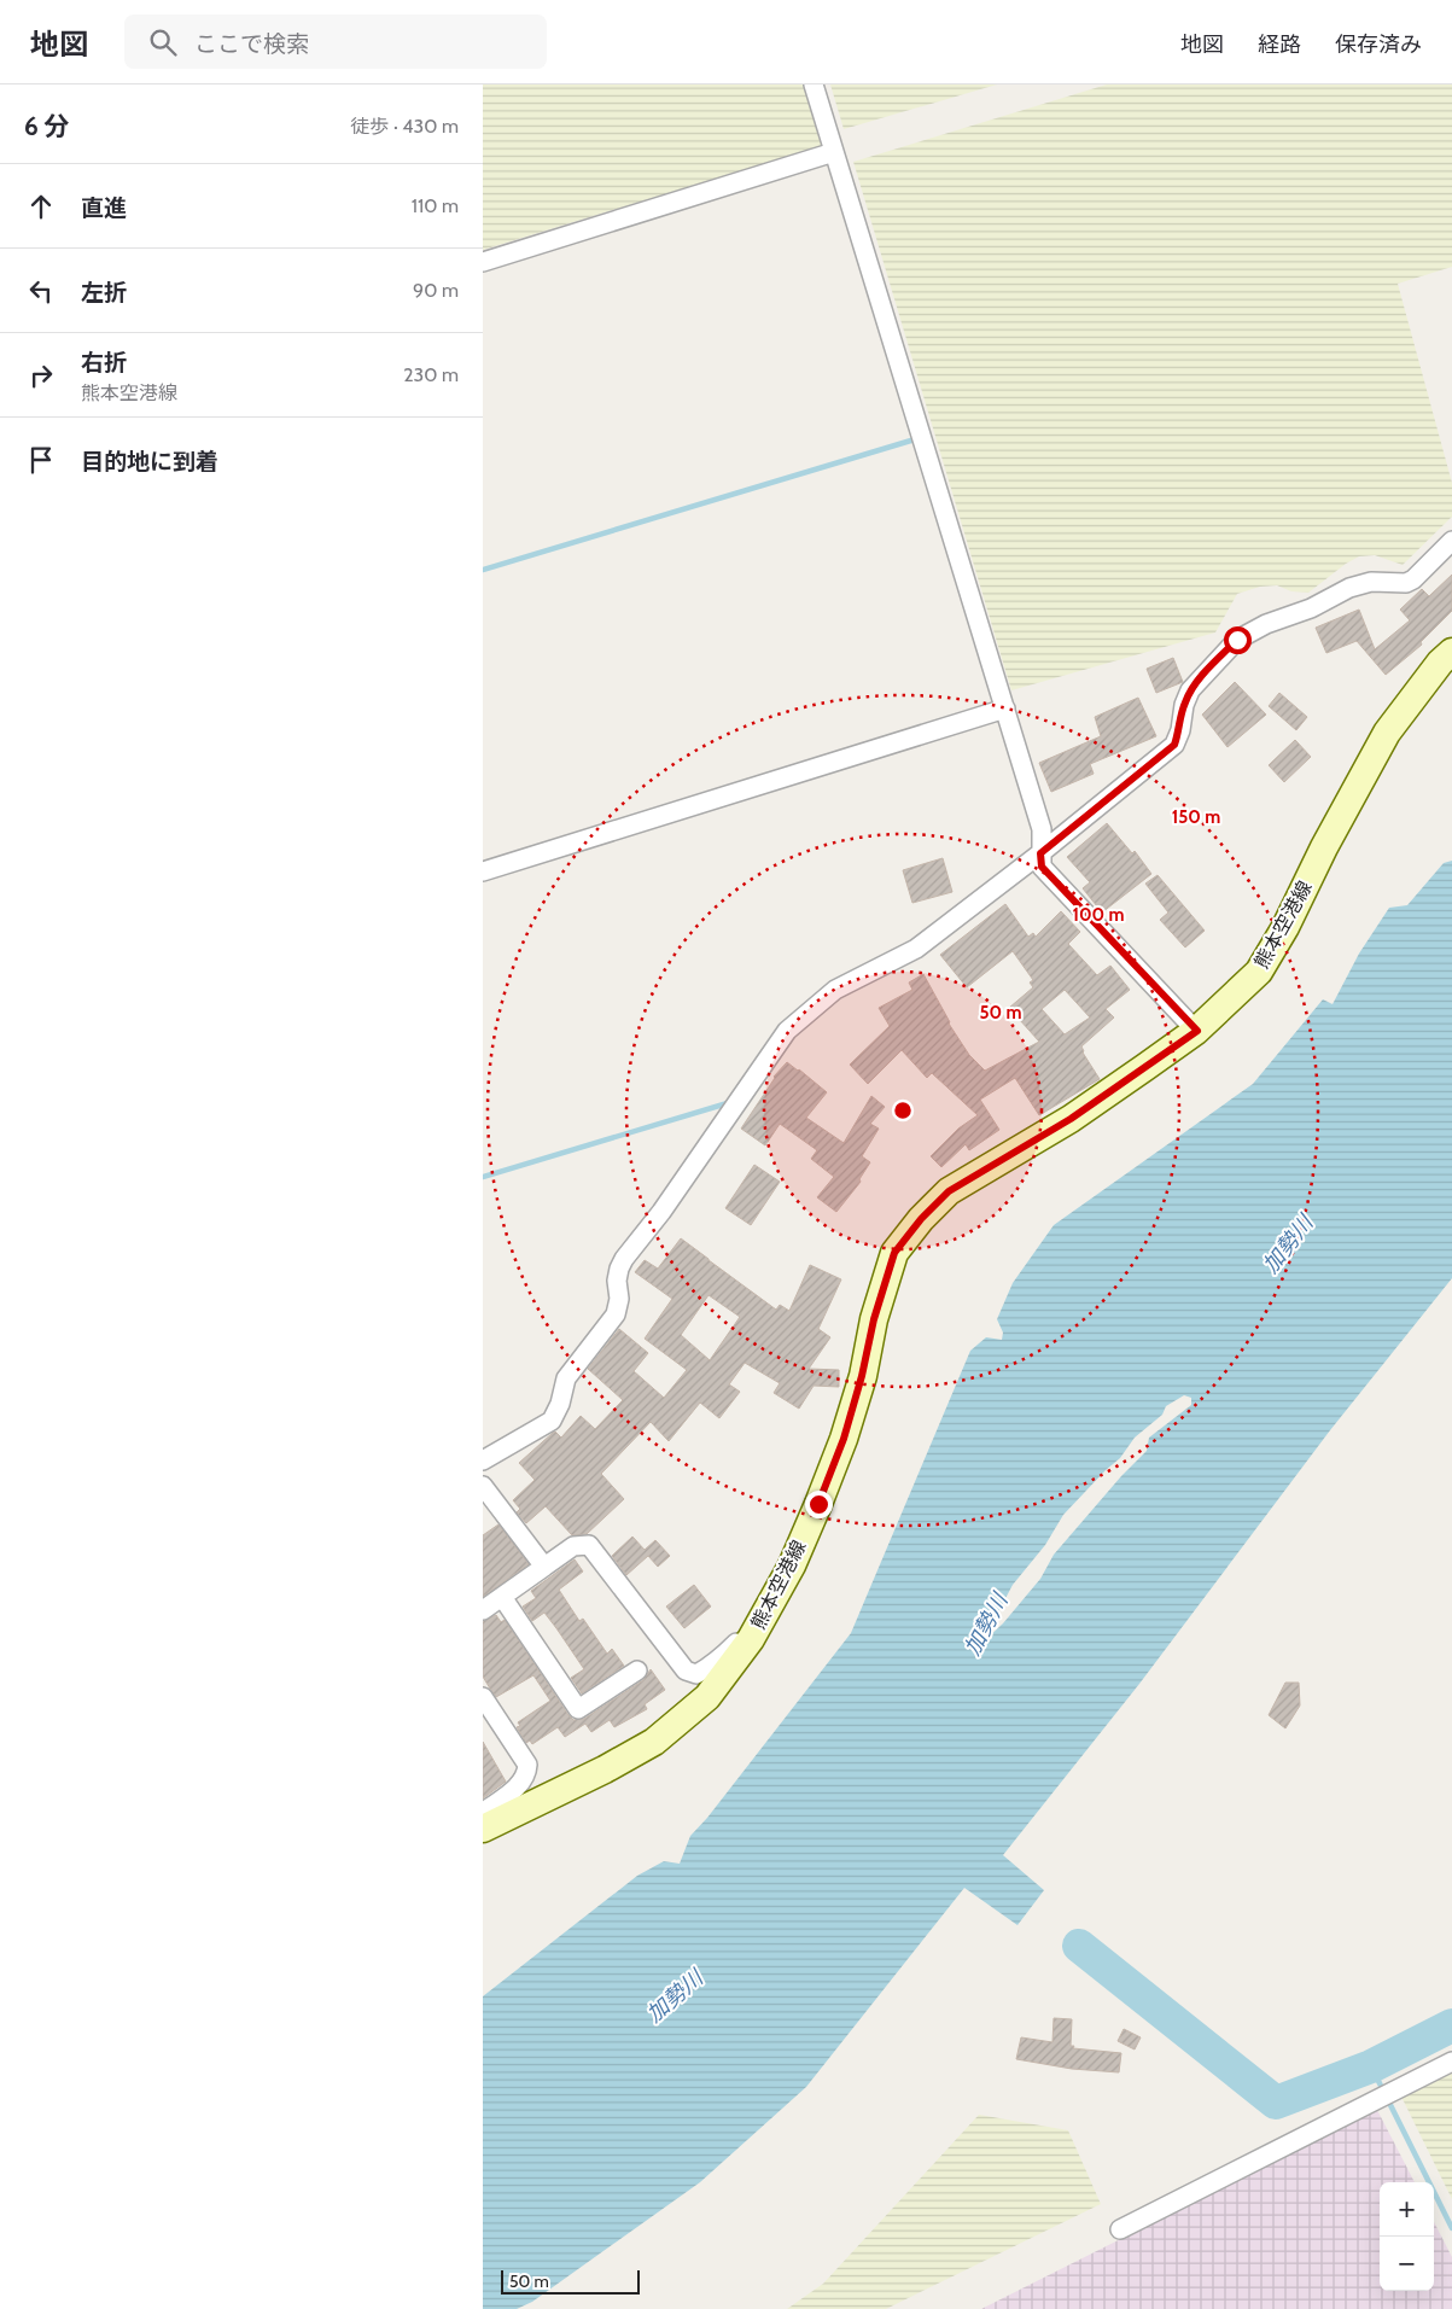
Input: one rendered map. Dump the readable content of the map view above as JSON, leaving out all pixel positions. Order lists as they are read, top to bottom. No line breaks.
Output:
{"streets":{"main road":["熊本空港線"]},"water":["加勢川"],"scale_bar":"50 m","page":{"header":"地図","search":"ここで検索","nav":["地図","経路","保存済み"],"heading":["6 分","徒歩 · 430 m"],"list":[["直進","110 m"],["左折","90 m"],["右折","熊本空港線","230 m"],"目的地に到着"],"map_buttons":["+","−"],"scale":"50 m"},"rings":["150 m","100 m","50 m"]}
